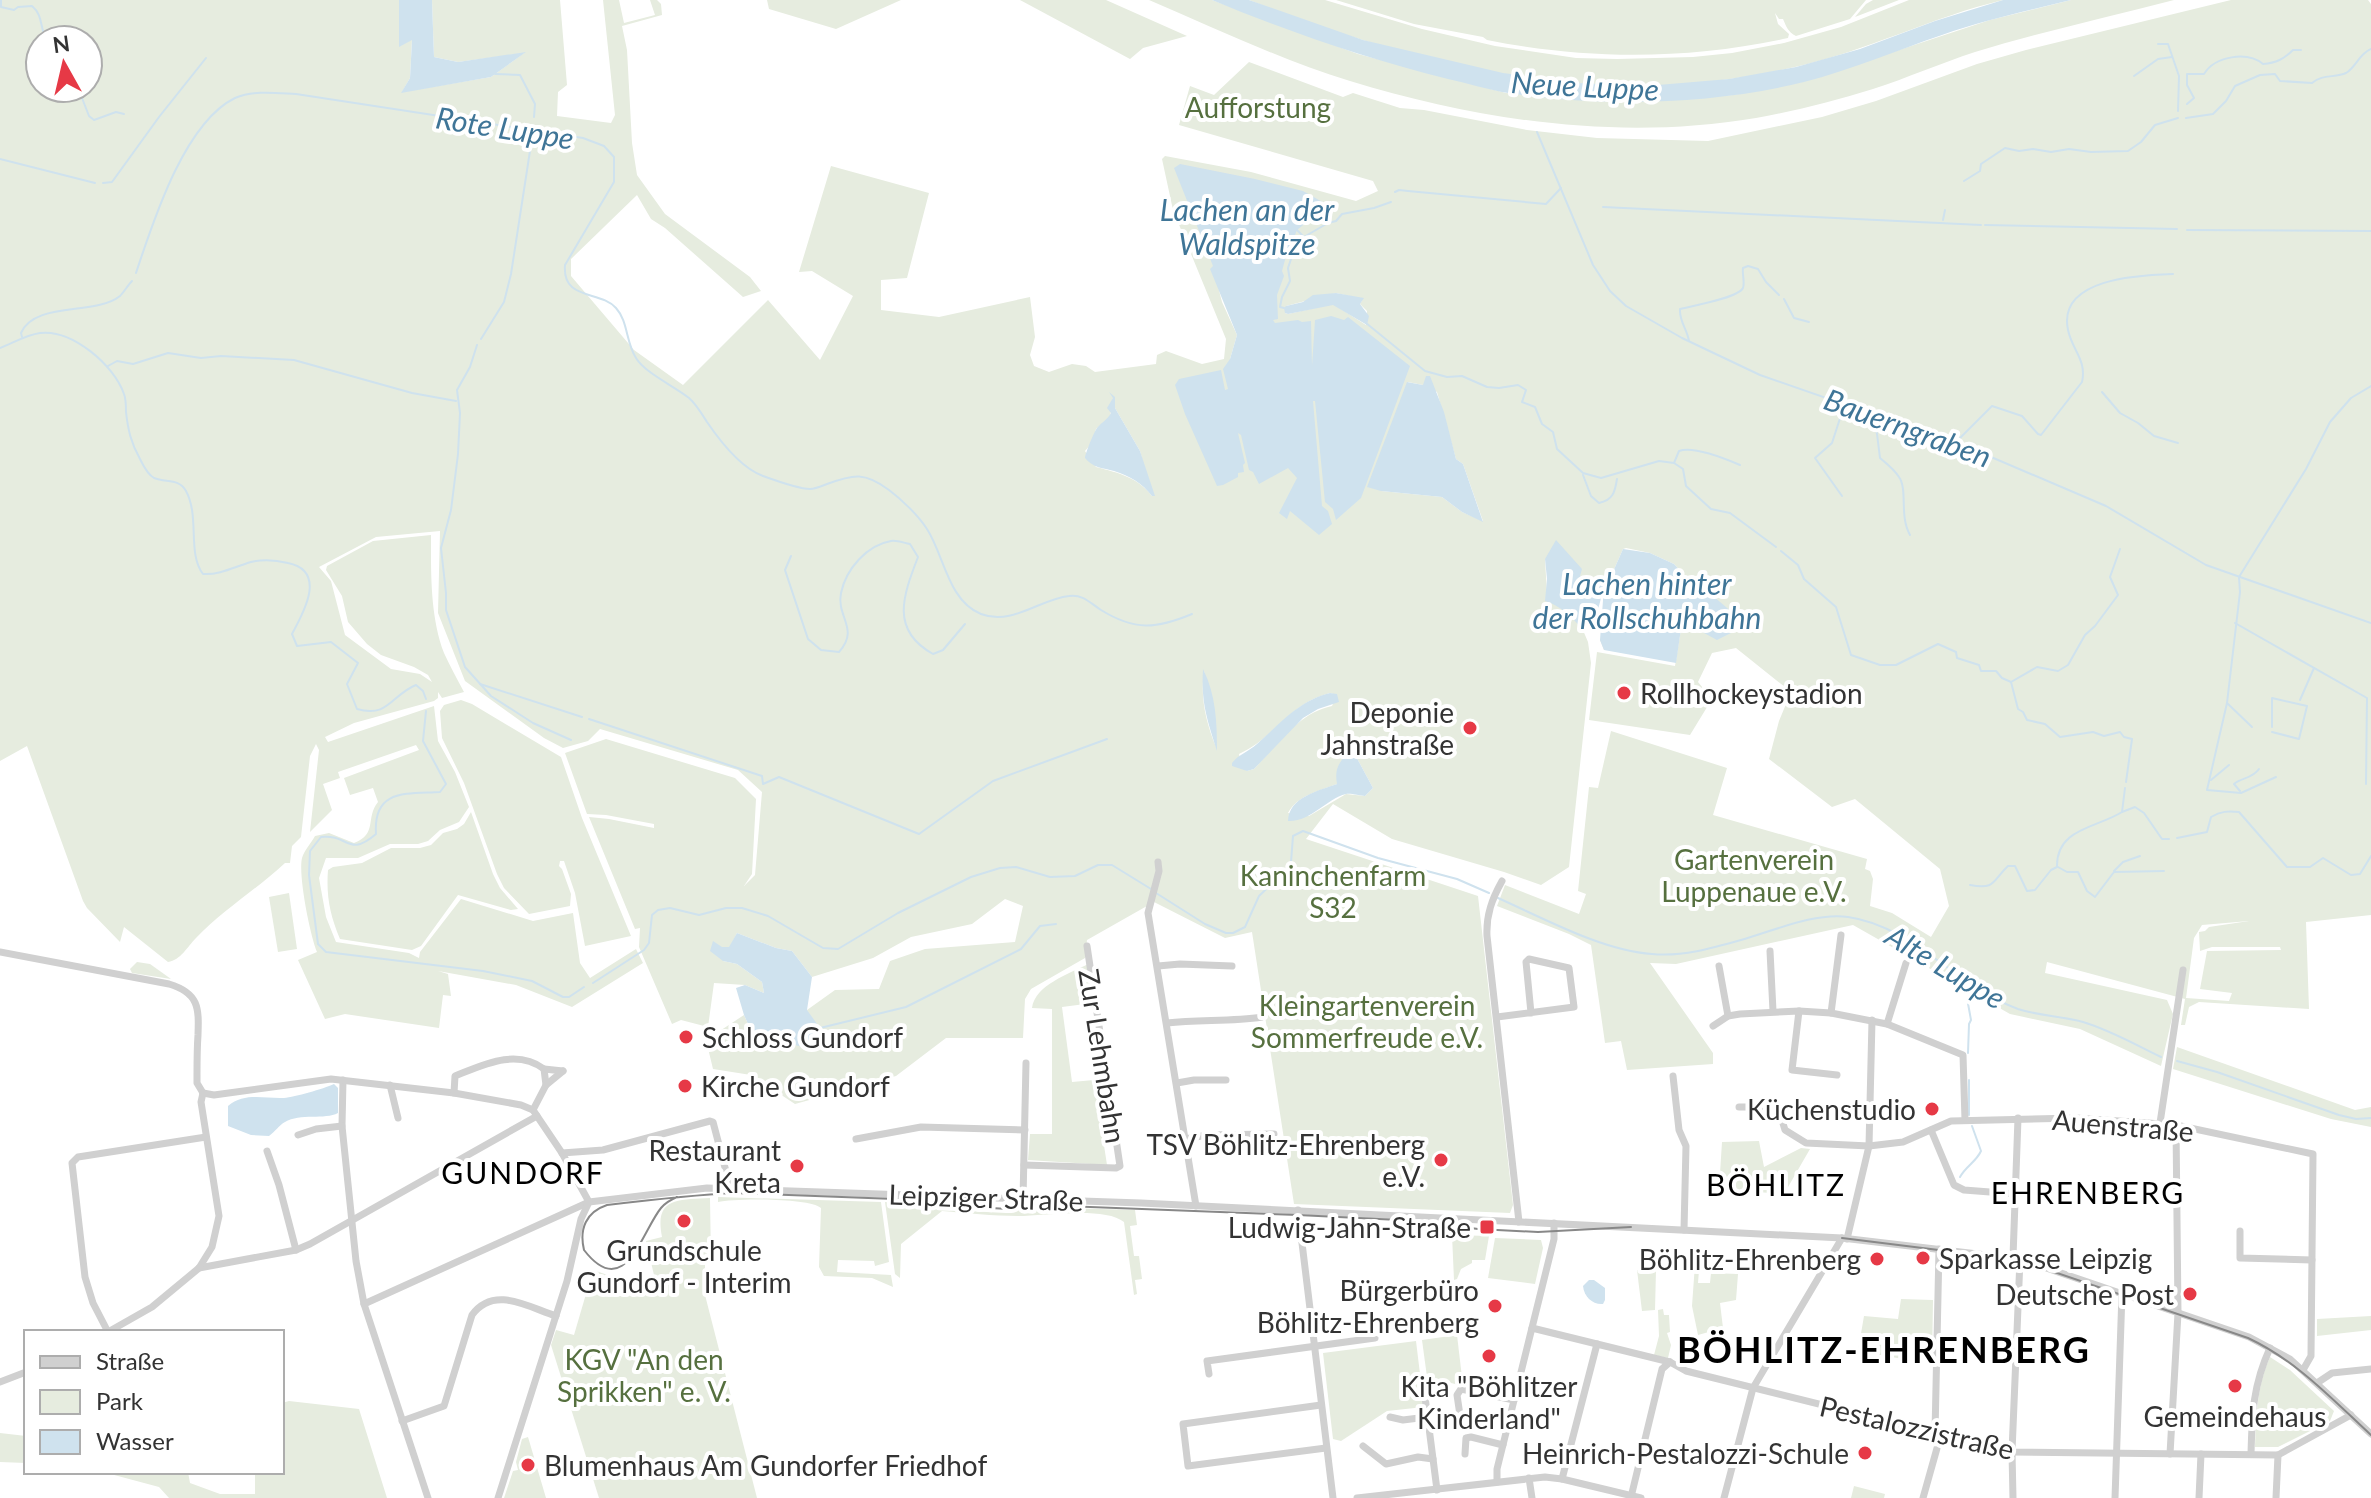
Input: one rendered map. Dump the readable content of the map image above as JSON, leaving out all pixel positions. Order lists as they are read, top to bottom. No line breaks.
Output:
{"streets":{"street":["Zur Lehmbahn","Auenstraße","Leipziger Straße","Pestalozzistraße"]},"districts":["GUNDORF","BÖHLITZ","EHRENBERG","BÖHLITZ-EHRENBERG"],"water":["Neue Luppe","Rote Luppe","Lachen an der Waldspitze","Bauerngraben","Lachen hinter der Rollschuhbahn","Alte Luppe"],"parks":["Aufforstung","Gartenverein Luppenaue e.V.","Kaninchenfarm S32","Kleingartenverein Sommerfreude e.V.","KGV \"An den Sprikken\" e. V."],"places":{"other":["Rollhockeystadion","Deponie Jahnstraße","Schloss Gundorf","Kirche Gundorf","Küchenstudio","TSV Böhlitz-Ehrenberg e.V.","Restaurant Kreta","Grundschule Gundorf - Interim","Sparkasse Leipzig","Böhlitz-Ehrenberg","Deutsche Post","Bürgerbüro Böhlitz-Ehrenberg","Kita \"Böhlitzer Kinderland\"","Gemeindehaus","Heinrich-Pestalozzi-Schule","Blumenhaus Am Gundorfer Friedhof"],"transit":["Ludwig-Jahn-Straße"]},"legend":["Straße","Park","Wasser"],"north":"top"}
